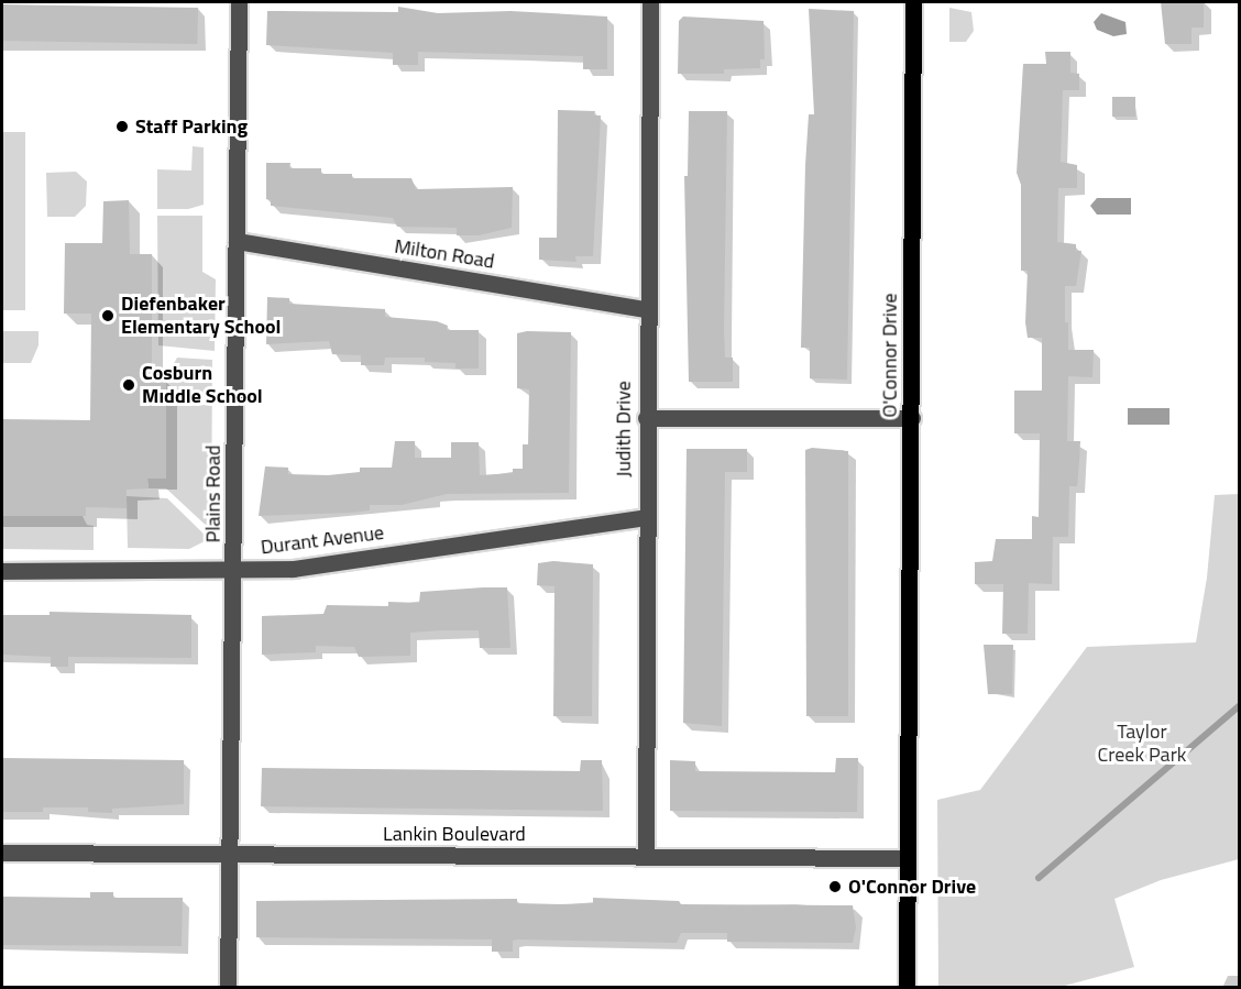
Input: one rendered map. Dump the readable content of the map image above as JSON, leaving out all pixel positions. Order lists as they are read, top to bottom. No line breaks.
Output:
{"streets":{"main road":["O'Connor Drive"],"street":["Milton Road","Judith Drive","Plains Road","Durant Avenue","Lankin Boulevard"]},"crossings":[["Milton Road","Judith Drive"],["Milton Road","Plains Road"],["O'Connor Drive","Lankin Boulevard"],["Judith Drive","Durant Avenue"],["Judith Drive","Lankin Boulevard"],["Plains Road","Durant Avenue"],["Plains Road","Lankin Boulevard"]],"parks":["Taylor Creek Park"],"places":["Staff Parking","Diefenbaker Elementary School","Cosburn Mıddle School","O'Connor Drive"]}
